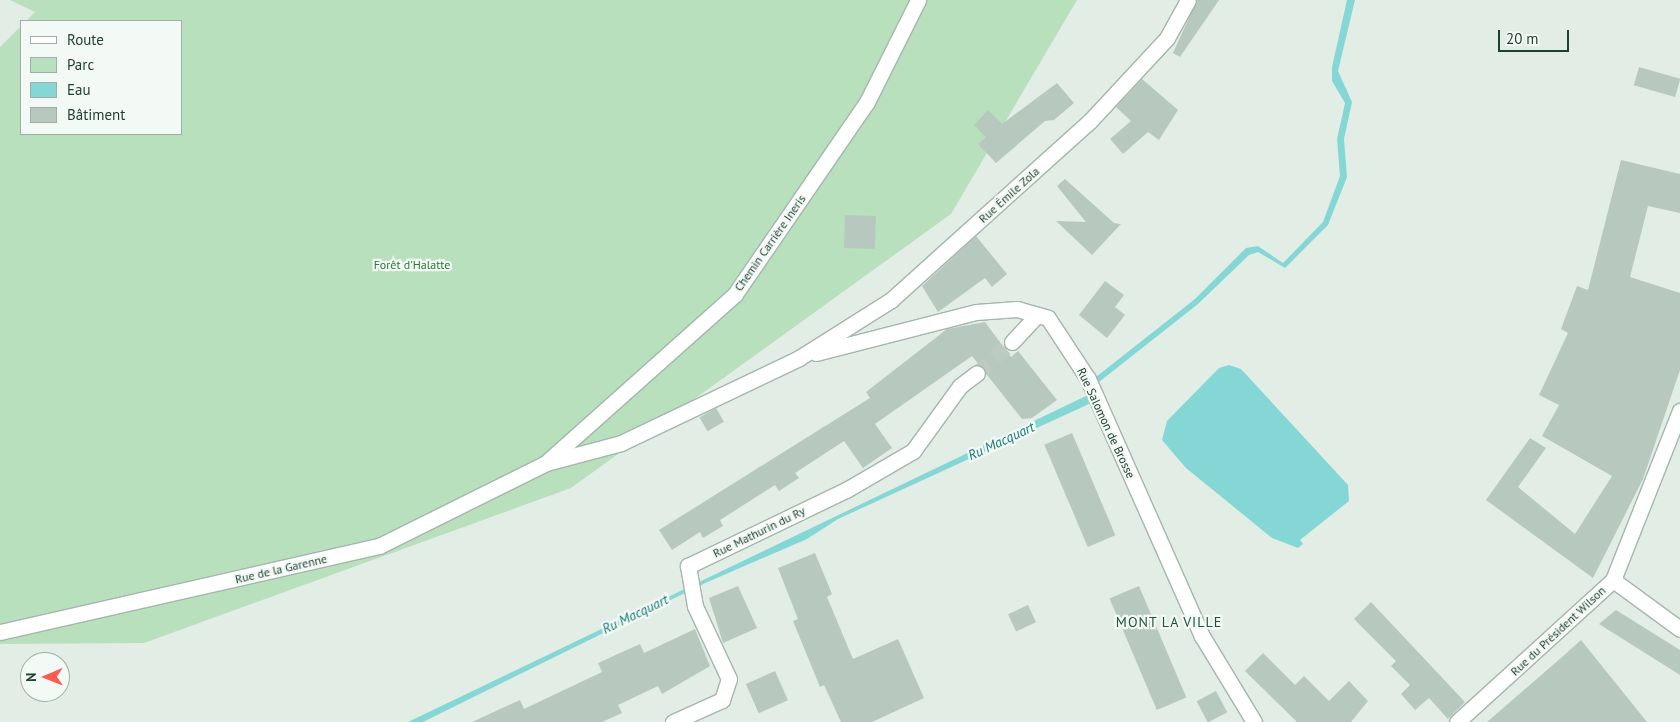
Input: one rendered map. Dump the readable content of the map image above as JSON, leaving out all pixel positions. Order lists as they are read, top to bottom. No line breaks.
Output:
{"streets":{"street":["Rue Émile Zola","Chemin Carrière Ineris","Rue Salomon de Brosse","Rue Mathurin du Ry","Rue de la Garenne","Rue du Président Wilson"]},"crossings":[["Rue Émile Zola","Rue Salomon de Brosse"],["Chemin Carrière Ineris","Rue de la Garenne"]],"districts":["MONT LA VILLE"],"water":["Ru Macquart"],"parks":["Forêt d'Halatte"],"legend":["Route","Parc","Eau","Bâtiment"],"scale_bar":"20 m","north":"left"}
